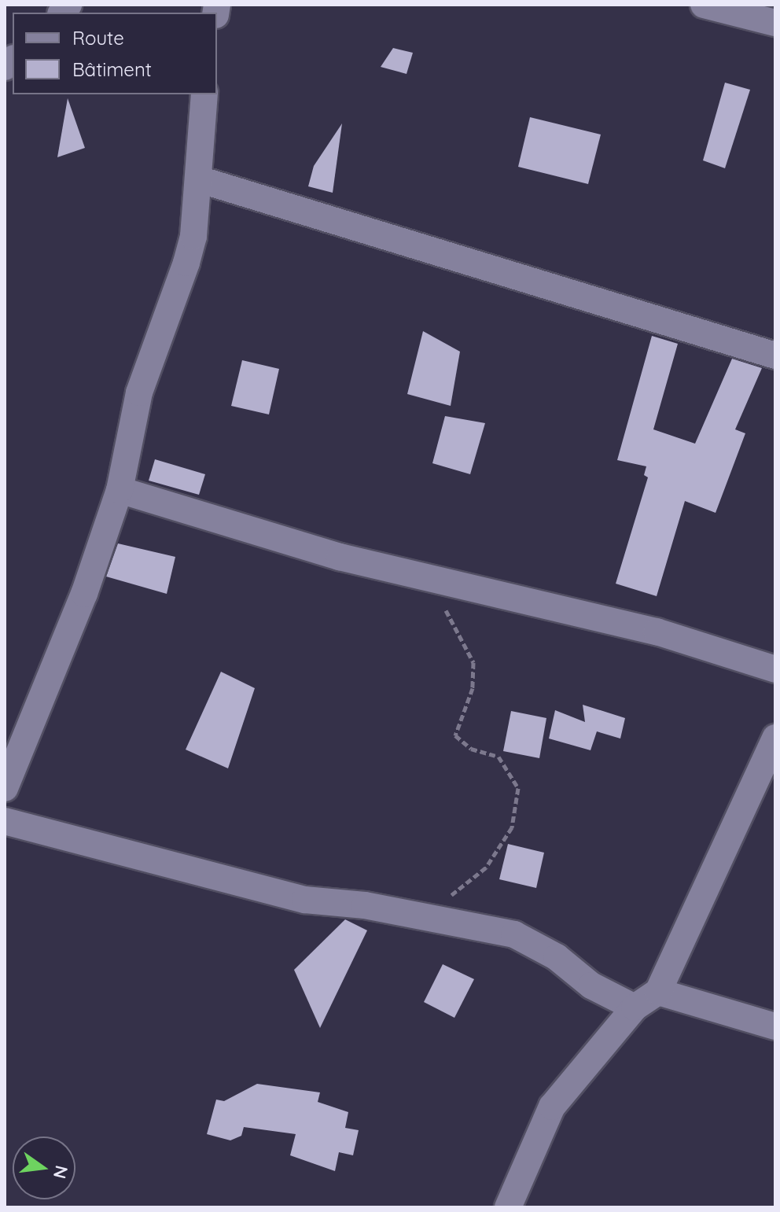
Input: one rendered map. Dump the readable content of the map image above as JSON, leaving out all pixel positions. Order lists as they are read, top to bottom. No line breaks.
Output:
{"legend":["Route","Bâtiment"],"north":"right"}
